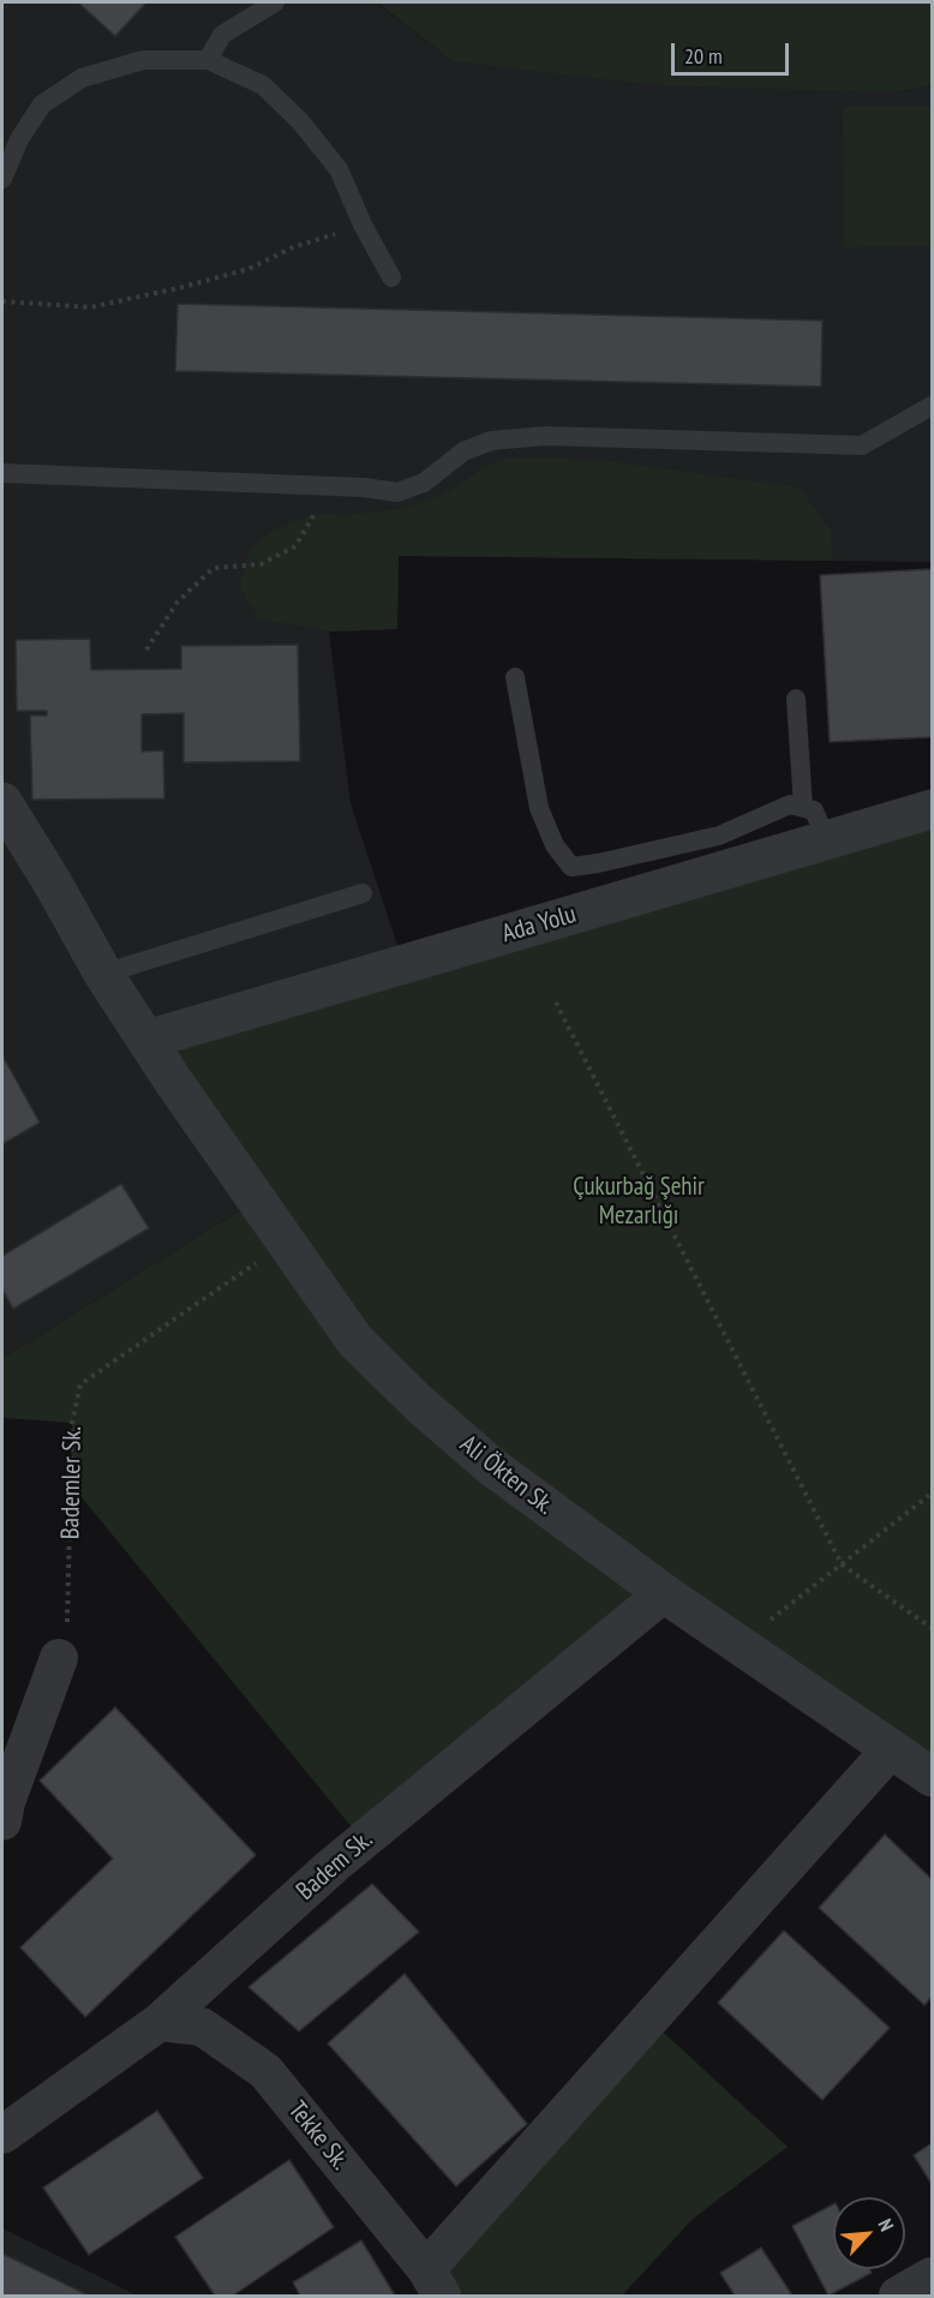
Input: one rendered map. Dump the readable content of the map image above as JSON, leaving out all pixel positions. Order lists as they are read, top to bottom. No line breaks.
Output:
{"streets":{"street":["Ada Yolu","Ali Ökten Sk.","Badem Sk.","Tekke Sk."],"path":["Bademler Sk."]},"crossings":[["Ada Yolu","Ali Ökten Sk."],["Ali Ökten Sk.","Bademler Sk."],["Ali Ökten Sk.","Badem Sk."],["Badem Sk.","Tekke Sk."]],"parks":["Çukurbağ Şehir Mezarlığı"],"scale_bar":"20 m","north":"top right"}
